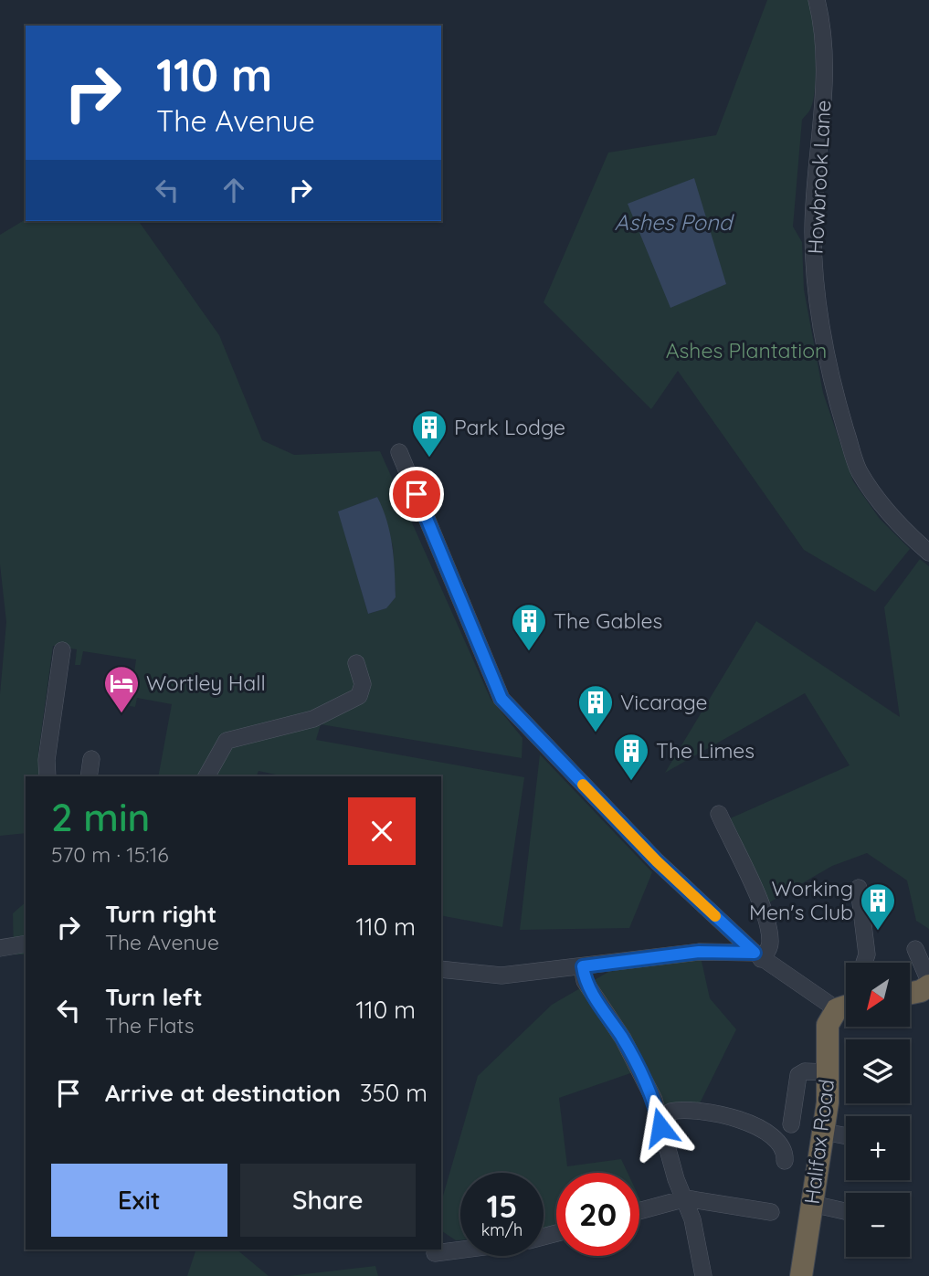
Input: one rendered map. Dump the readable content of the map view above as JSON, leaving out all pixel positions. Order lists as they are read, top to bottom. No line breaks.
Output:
{"streets":{"highway":["Halifax Road"],"street":["Howbrook Lane"]},"water":["Ashes Pond"],"parks":["Ashes Plantation"],"places":{"building":["Park Lodge","The Gables","Vicarage","The Limes","Working Men's Club"],"hotel":["Wortley Hall"]},"north":"bottom left","page":{"turn":["110 m","The Avenue"],"heading":["2 min","570 m · 15:16"],"list":[{"name":"Turn right","note":"The Avenue","value":"110 m"},{"name":"Turn left","note":"The Flats","value":"110 m"},{"name":"Arrive at destination","value":"350 m"}],"map_buttons":["+","−"],"buttons":["Exit","Share"],"speed":"15 km/h","limit":"20"}}
